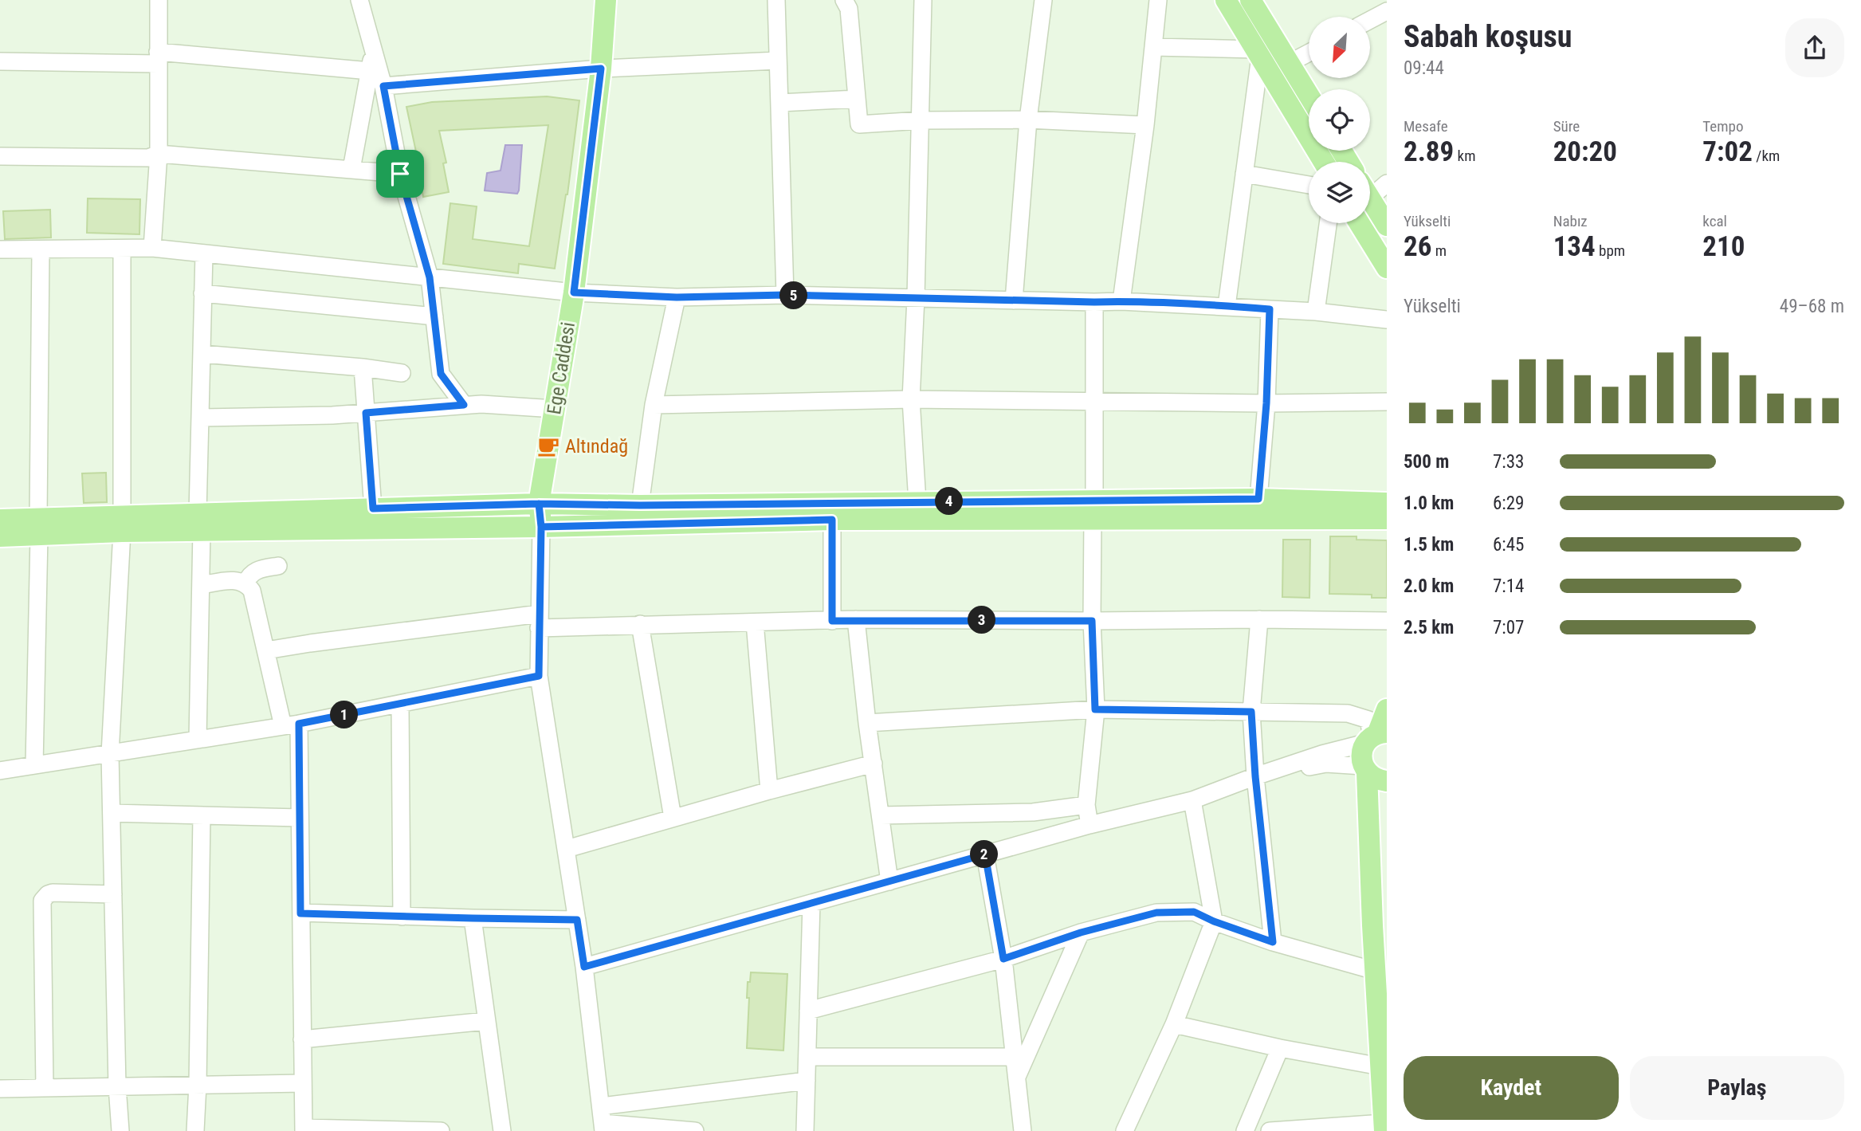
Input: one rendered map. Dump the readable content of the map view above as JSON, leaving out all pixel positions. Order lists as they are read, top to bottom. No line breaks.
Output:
{"streets":{"main road":["Ege Caddesi"]},"places":{"cafe":["Altındağ"]},"north":"bottom left","page":{"heading":["Sabah koşusu","09:44"],"stats":[["Mesafe","2.89 km"],["Süre","20:20"],["Tempo","7:02 /km"],["Yükselti","26 m"],["Nabız","134 bpm"],["kcal","210"]],"pins":["5","4","3","1","2"],"chart":["Yükselti","49–68 m"],"list":[{"name":"500 m","note":"7:33"},{"name":"1.0 km","note":"6:29"},{"name":"1.5 km","note":"6:45"},{"name":"2.0 km","note":"7:14"},{"name":"2.5 km","note":"7:07"}],"buttons":["Kaydet","Paylaş"]}}
